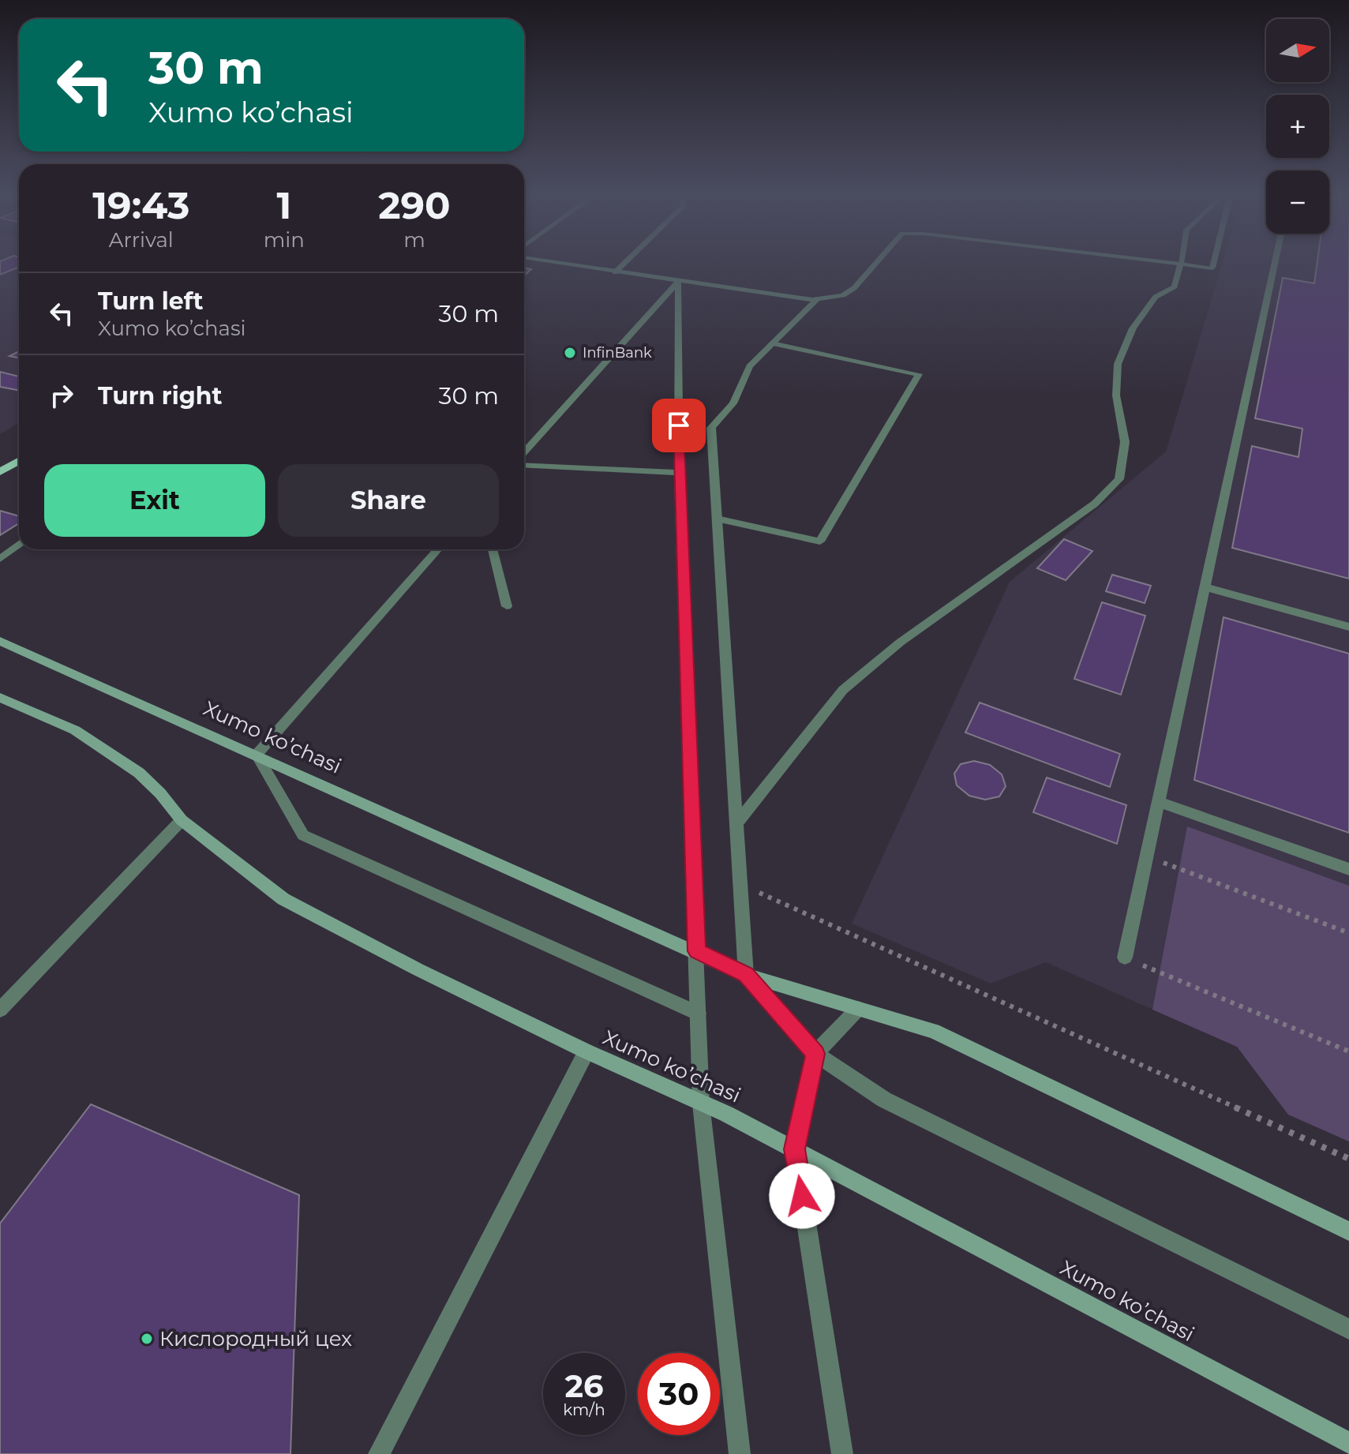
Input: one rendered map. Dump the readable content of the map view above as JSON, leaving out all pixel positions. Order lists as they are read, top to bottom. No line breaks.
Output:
{"streets":{"main road":["Xumo ko’chasi"]},"places":["InfinBank","Кислородный цех"],"north":"right","page":{"map_buttons":["+","−"],"turn":["30 m","Xumo ko’chasi"],"eta":["19:43","Arrival","1","min","290","m"],"list":[{"name":"Turn left","note":"Xumo ko’chasi","value":"30 m"},{"name":"Turn right","value":"30 m"}],"buttons":["Exit","Share"],"speed":"26 km/h","limit":"30"}}
